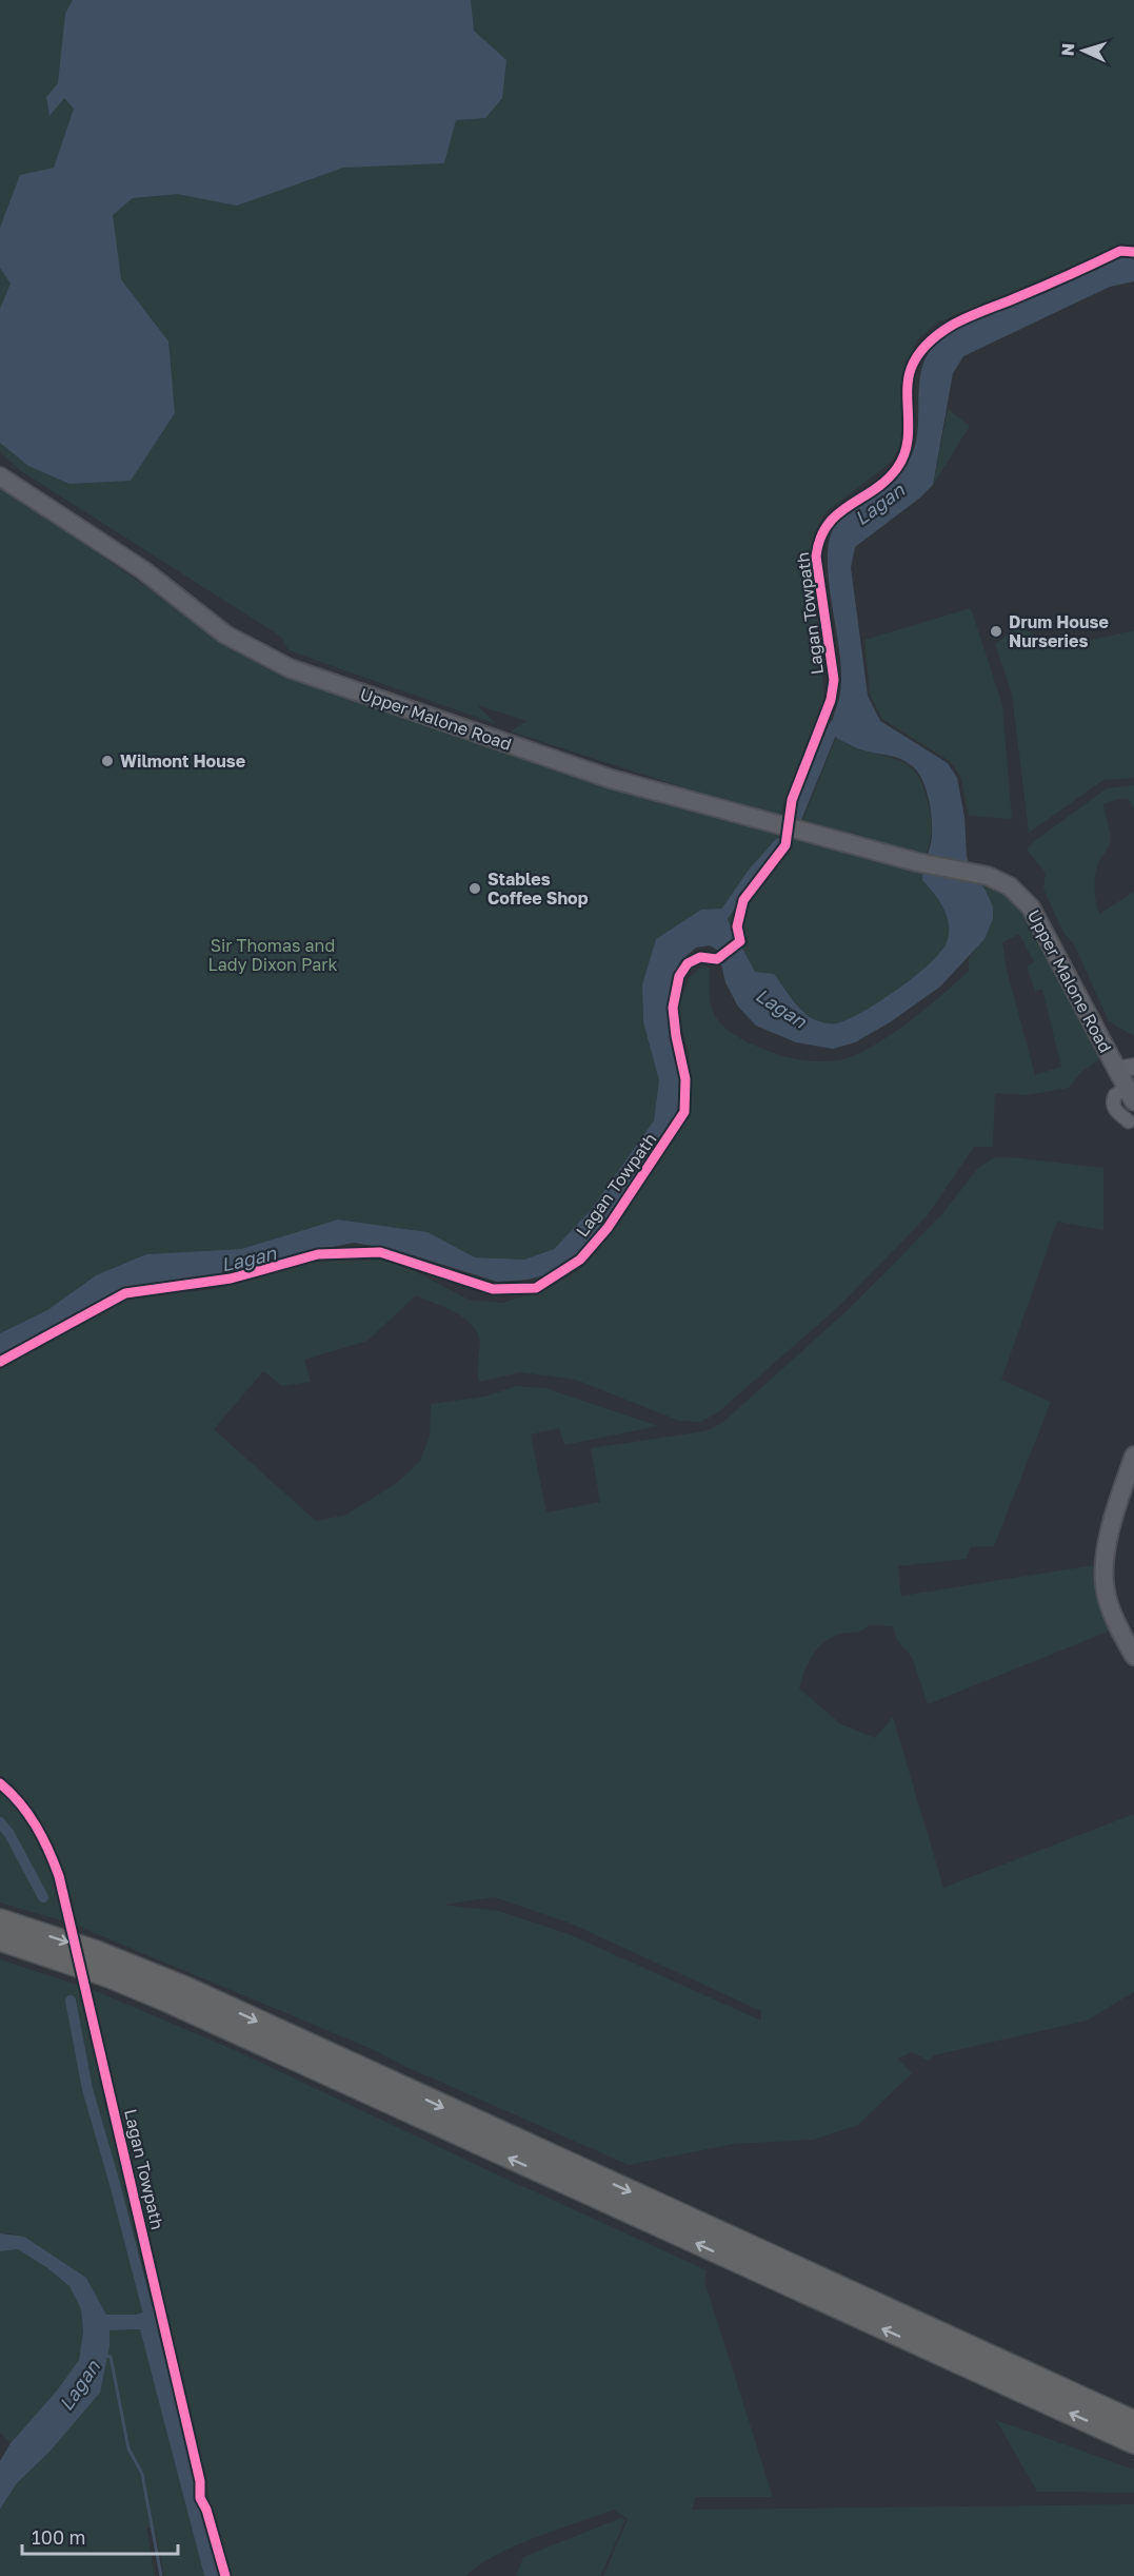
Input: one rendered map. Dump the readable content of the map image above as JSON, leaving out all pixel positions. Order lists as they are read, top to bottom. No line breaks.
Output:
{"streets":{"main road":["Upper Malone Road"],"cycle path":["Lagan Towpath"]},"water":["Lagan"],"parks":["Sir Thomas and Lady Dixon Park"],"places":["Drum House Nurseries","Wilmont House","Stables Coffee Shop"],"scale_bar":"100 m","north":"left"}
